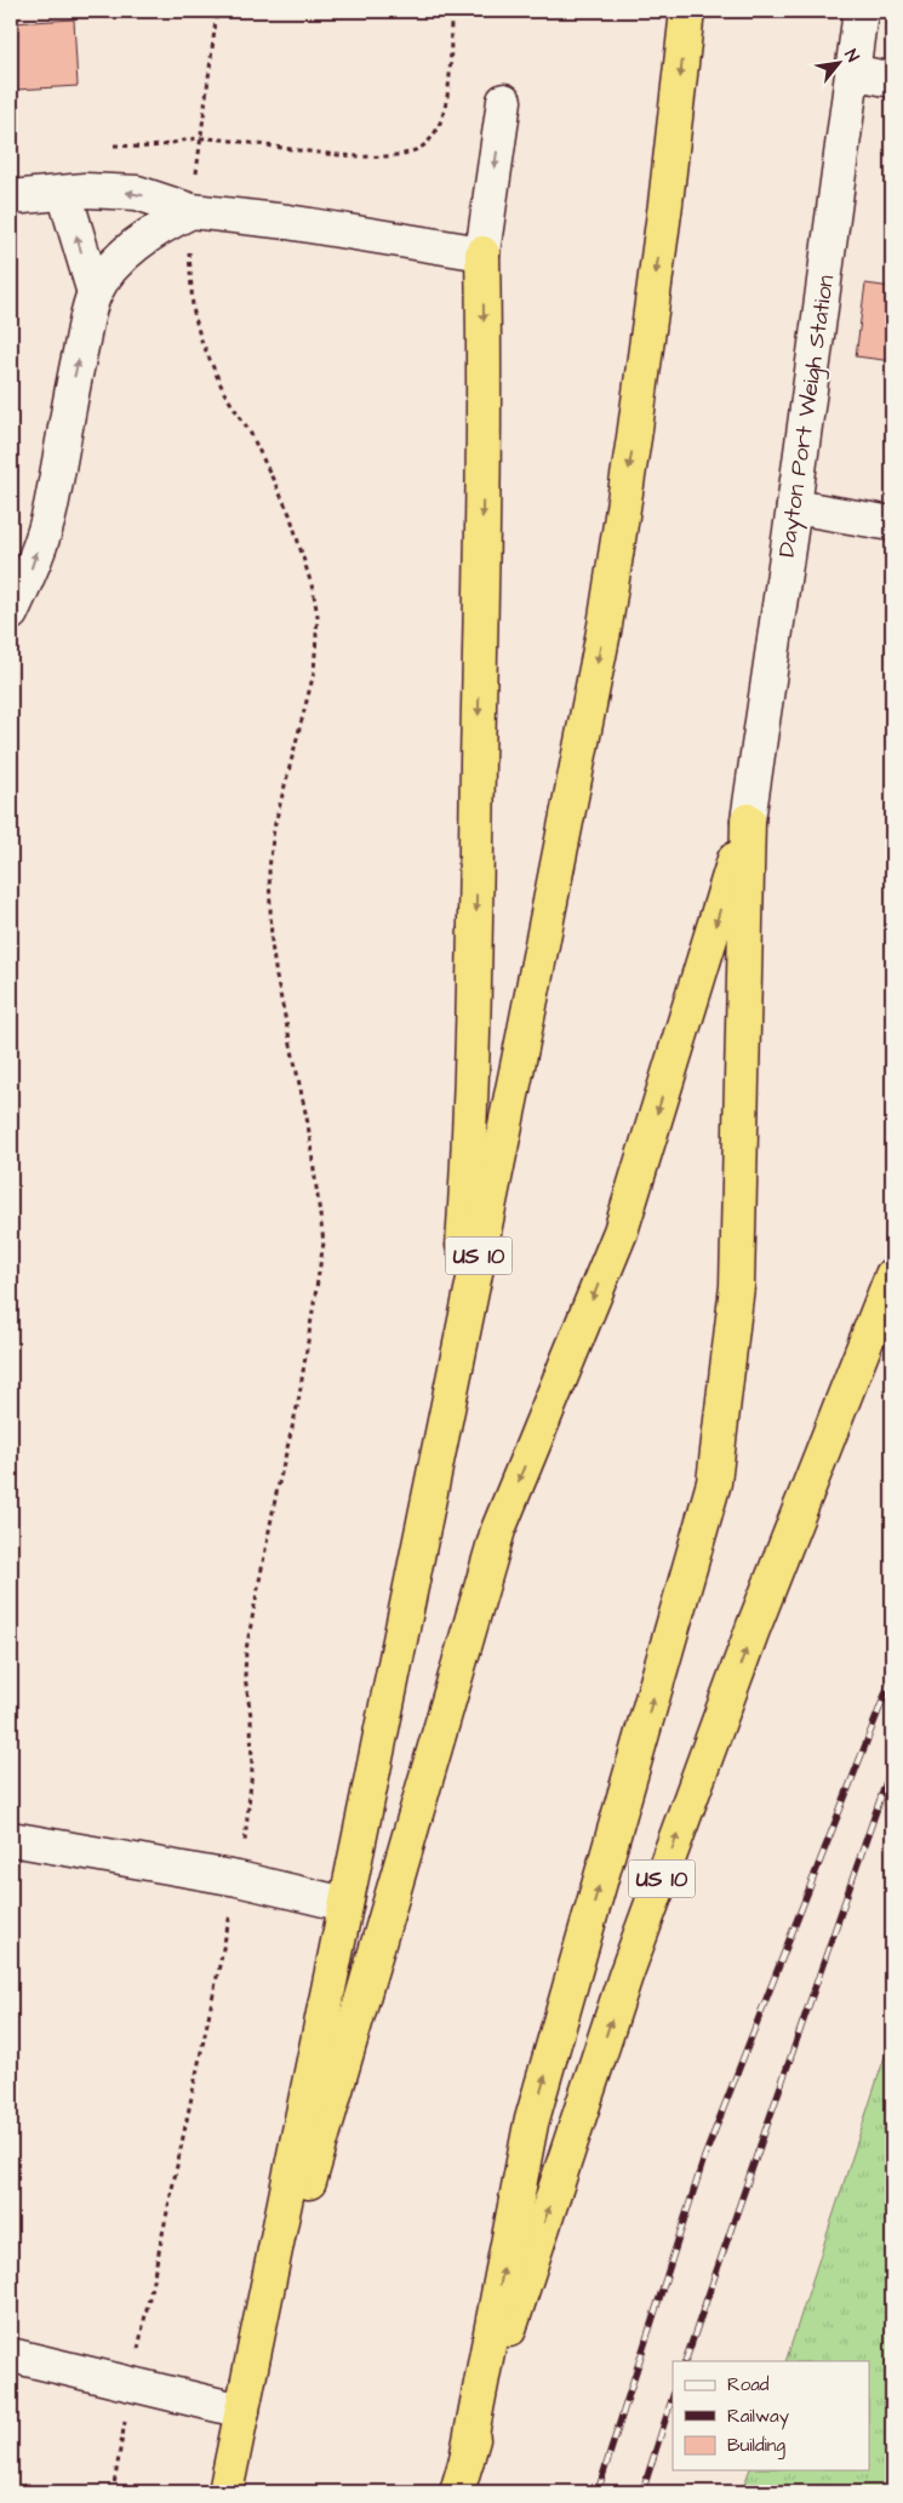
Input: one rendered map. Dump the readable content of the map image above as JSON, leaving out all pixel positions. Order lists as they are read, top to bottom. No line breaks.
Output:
{"streets":{"highway":["US 10"],"lane":["Dayton Port Weigh Station"]},"legend":["Road","Railway","Building"],"north":"top right"}
